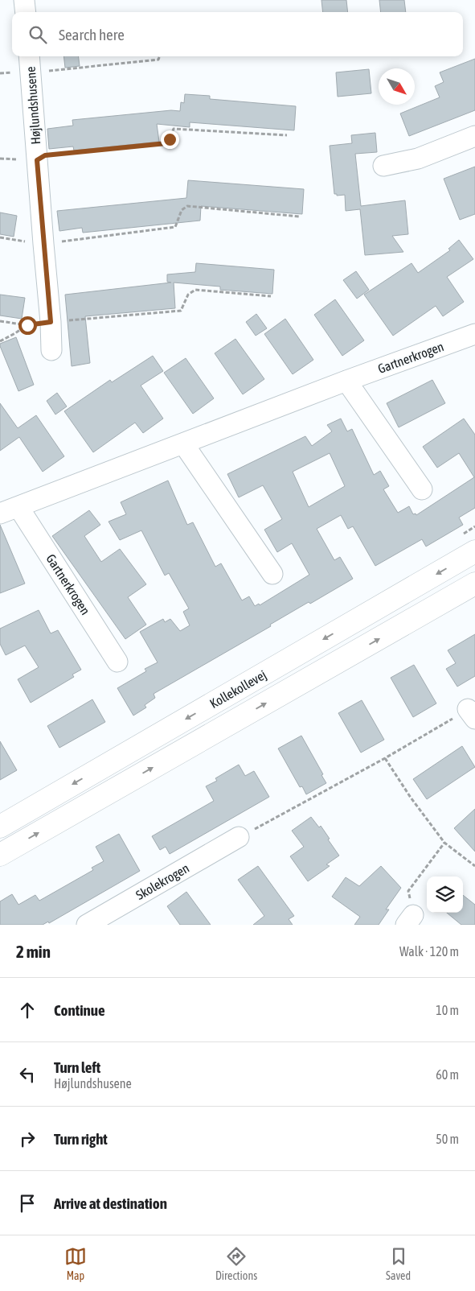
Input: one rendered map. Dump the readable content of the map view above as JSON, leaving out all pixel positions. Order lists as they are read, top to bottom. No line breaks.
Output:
{"streets":{"street":["Højlundshusene","Gartnerkrogen","Kollekollevej","Skolekrogen"]},"north":"bottom right","page":{"search":"Search here","heading":["2 min","Walk · 120 m"],"list":[["Continue","10 m"],["Turn left","Højlundshusene","60 m"],["Turn right","50 m"],"Arrive at destination"],"nav":["Map","Directions","Saved"]}}
